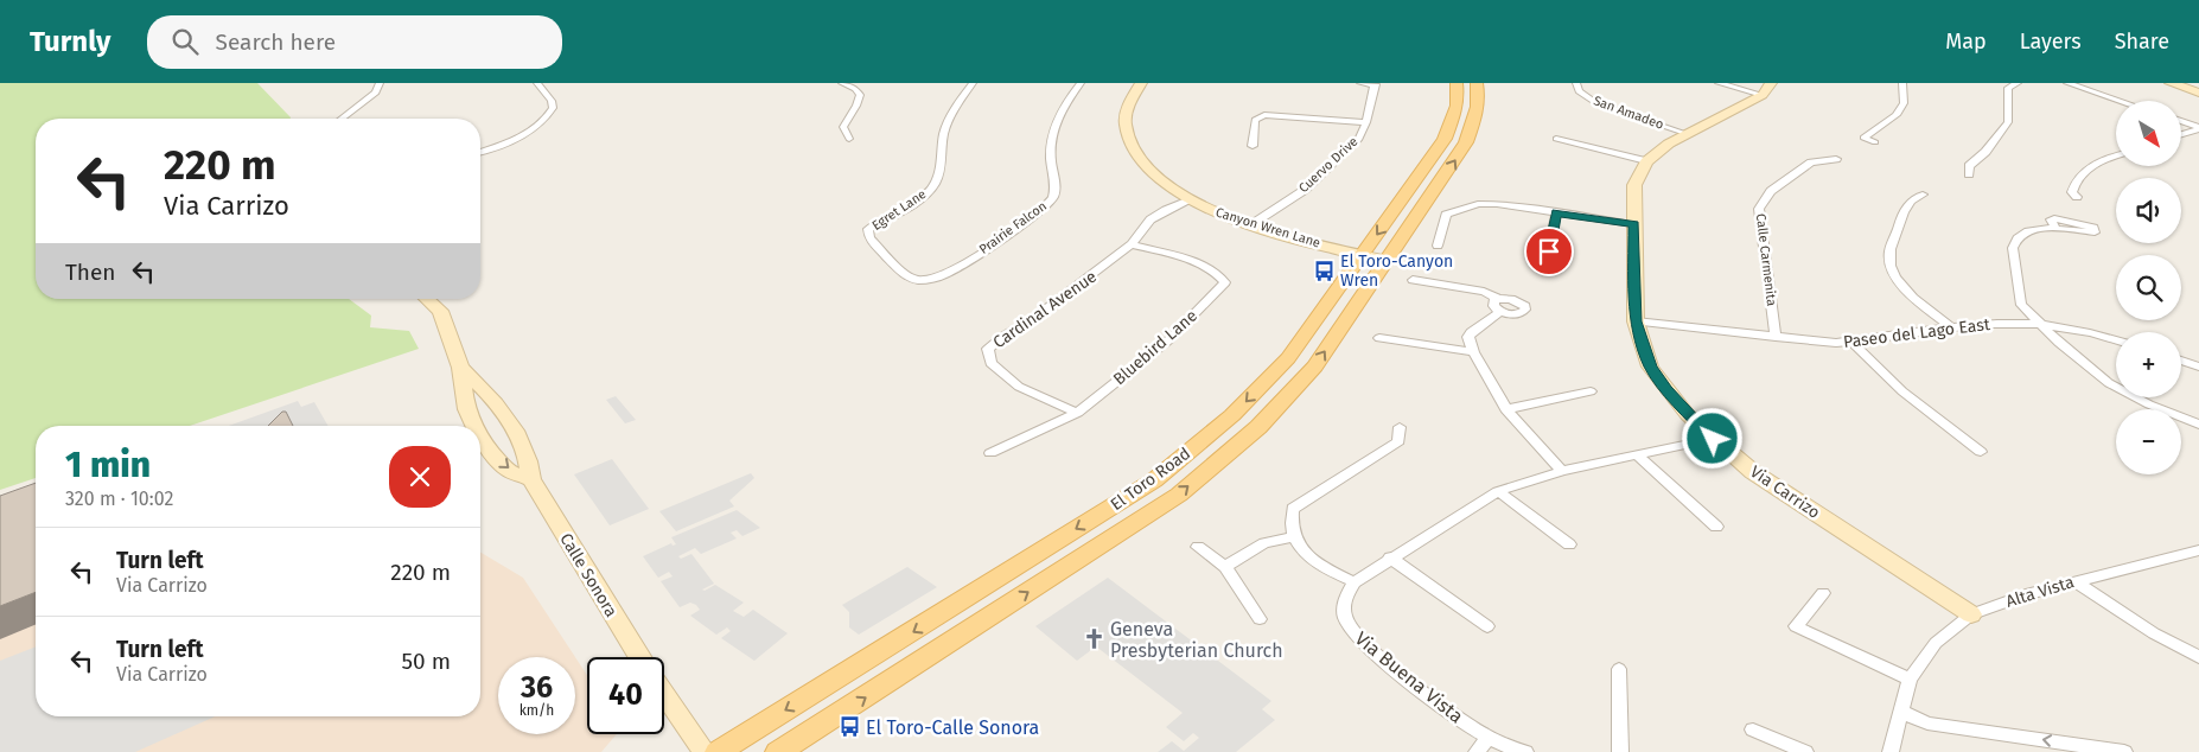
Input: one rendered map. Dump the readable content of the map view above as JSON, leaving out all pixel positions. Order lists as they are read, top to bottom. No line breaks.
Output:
{"streets":{"main road":["El Toro Road"],"street":["San Amadeo","Cuervo Drive","Egret Lane","Prairie Falcon","Canyon Wren Lane","Calle Carmenita","Cardinal Avenue","Paseo del Lago East","Bluebird Lane","Via Carrizo","Calle Sonora","Alta Vista","Via Buena Vista"]},"crossings":[["San Amadeo","Via Carrizo"],["Cuervo Drive","Canyon Wren Lane"],["Egret Lane","Prairie Falcon"],["Canyon Wren Lane","Cardinal Avenue"],["Canyon Wren Lane","El Toro Road"],["Calle Carmenita","Paseo del Lago East"],["Cardinal Avenue","Bluebird Lane"],["Paseo del Lago East","Via Carrizo"],["Via Carrizo","Alta Vista"]],"places":{"bus stop":["El Toro-Canyon Wren","El Toro-Calle Sonora"],"church":["Geneva Presbyterian Church"]},"north":"bottom right","page":{"header":"Turnly","search":"Search here","nav":["Map","Layers","Share"],"map_buttons":["+","−"],"turn":["220 m","Via Carrizo"],"then":"Then","heading":["1 min","320 m · 10:02"],"list":[{"name":"Turn left","note":"Via Carrizo","value":"220 m"},{"name":"Turn left","note":"Via Carrizo","value":"50 m"}],"speed":"36 km/h","limit":"40"}}
